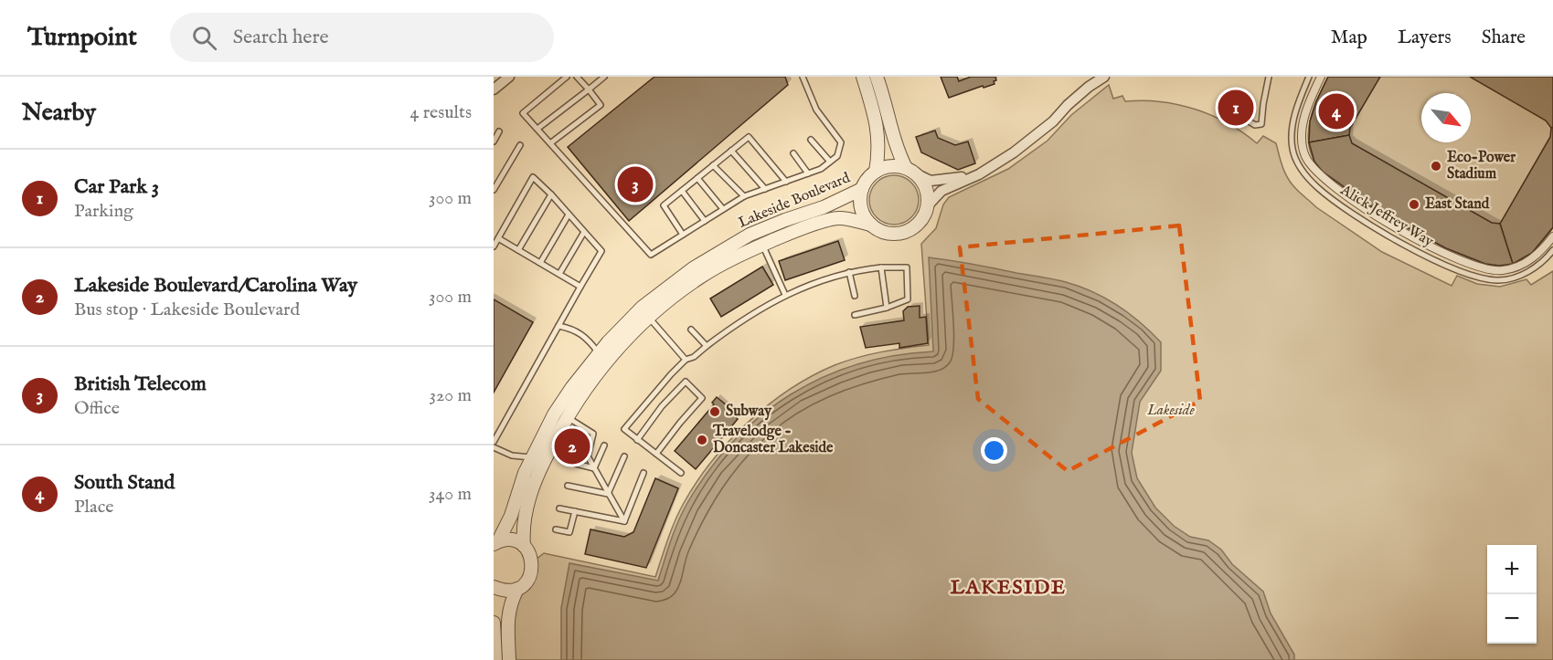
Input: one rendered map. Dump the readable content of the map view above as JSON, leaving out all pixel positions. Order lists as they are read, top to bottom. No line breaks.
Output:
{"streets":{"street":["Lakeside Boulevard"],"lane":["Alick Jeffrey Way"]},"districts":["LAKESIDE"],"parks":["Lakeside"],"places":["Eco-Power Stadium","East Stand","Subway","Travelodge - Doncaster Lakeside"],"north":"bottom right","page":{"header":"Turnpoint","search":"Search here","nav":["Map","Layers","Share"],"heading":["Nearby","4 results"],"pins":["1","4","3","2"],"list":[{"mark":"1","name":"Car Park 3","note":"Parking","value":"300 m"},{"mark":"2","name":"Lakeside Boulevard/Carolina Way","note":"Bus stop · Lakeside Boulevard","value":"300 m"},{"mark":"3","name":"British Telecom","note":"Office","value":"320 m"},{"mark":"4","name":"South Stand","note":"Place","value":"340 m"}],"map_buttons":["+","−"]}}
